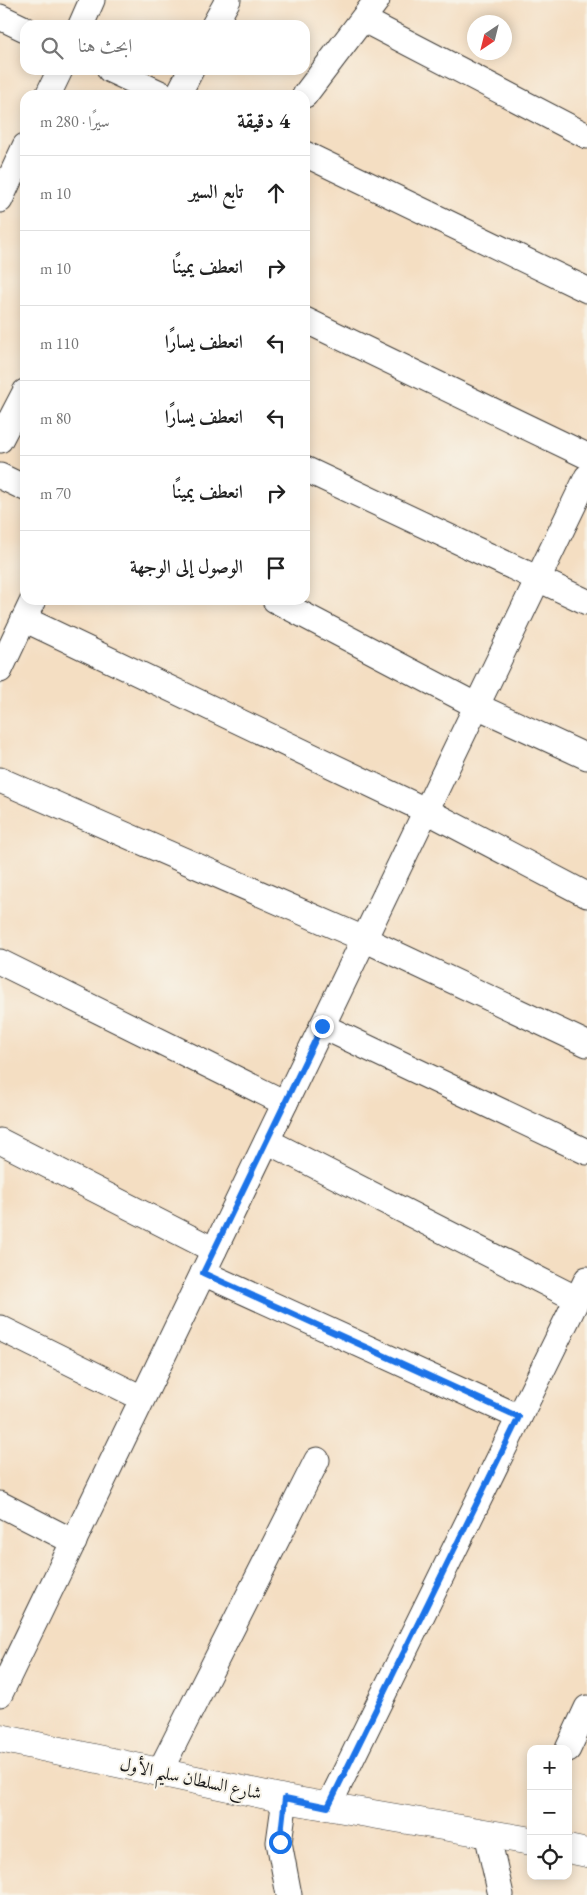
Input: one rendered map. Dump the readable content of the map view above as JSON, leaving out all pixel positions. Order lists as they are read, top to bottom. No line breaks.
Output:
{"streets":{"street":["شارع السلطان سليم الأول"]},"north":"bottom left","page":{"search":"ابحث هنا","heading":["4 دقيقة","سيرًا · 280 m"],"list":[["تابع السير","10 m"],["انعطف يمينًا","10 m"],["انعطف يسارًا","110 m"],["انعطف يسارًا","80 m"],["انعطف يمينًا","70 m"],"الوصول إلى الوجهة"],"map_buttons":["+","−"]}}
